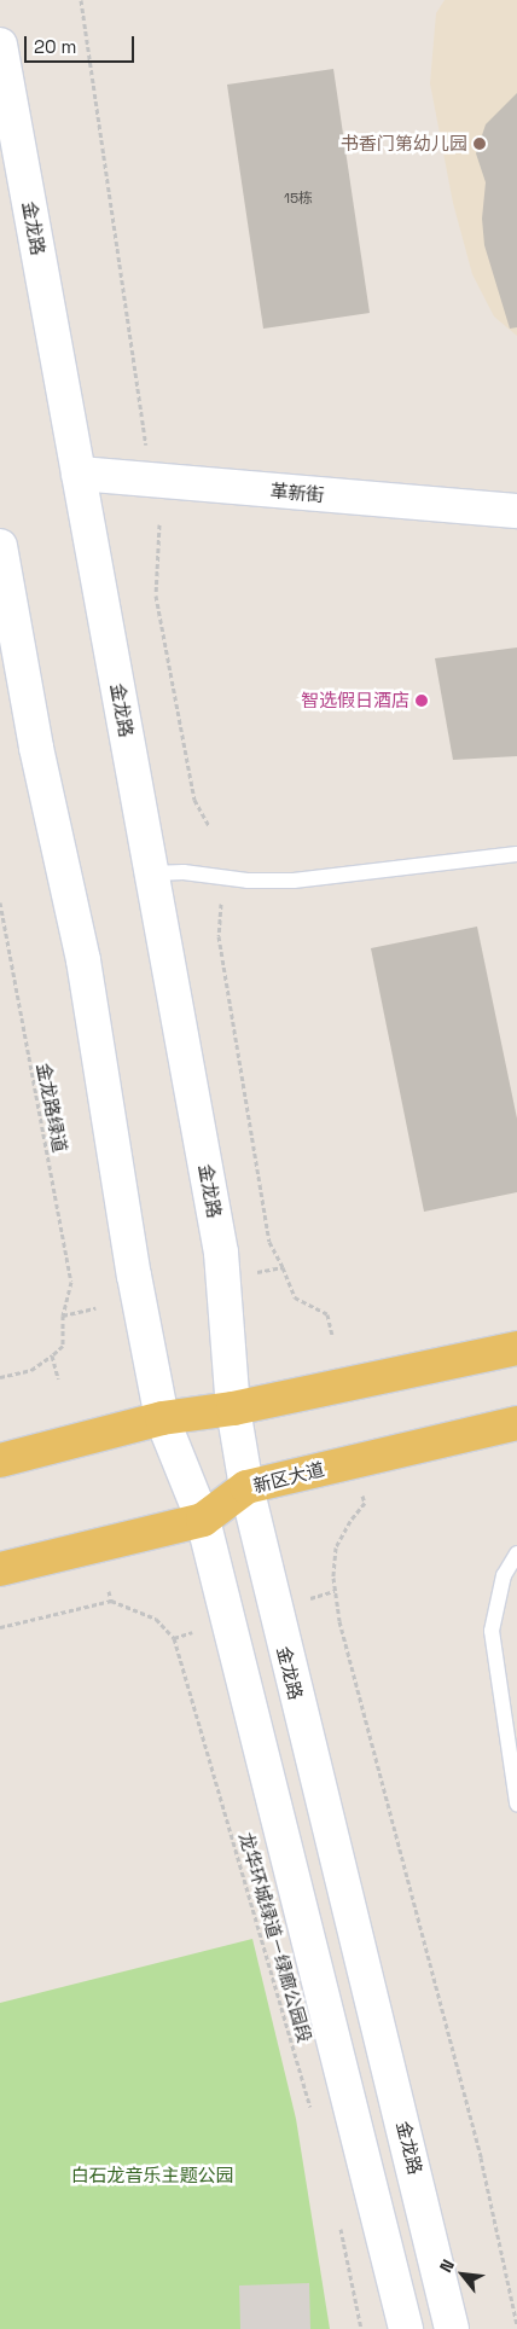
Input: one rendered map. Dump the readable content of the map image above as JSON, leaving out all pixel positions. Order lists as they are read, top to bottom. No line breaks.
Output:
{"streets":{"main road":["金龙路","革新街","新区大道"],"path":["金龙路绿道","龙华环城绿道－绿廊公园段"]},"crossings":[["金龙路","革新街"],["金龙路","新区大道"]],"parks":["白石龙音乐主题公园"],"places":["书香门第幼儿园","智选假日酒店"],"house_numbers":["15栋"],"scale_bar":"20 m","north":"top left"}
